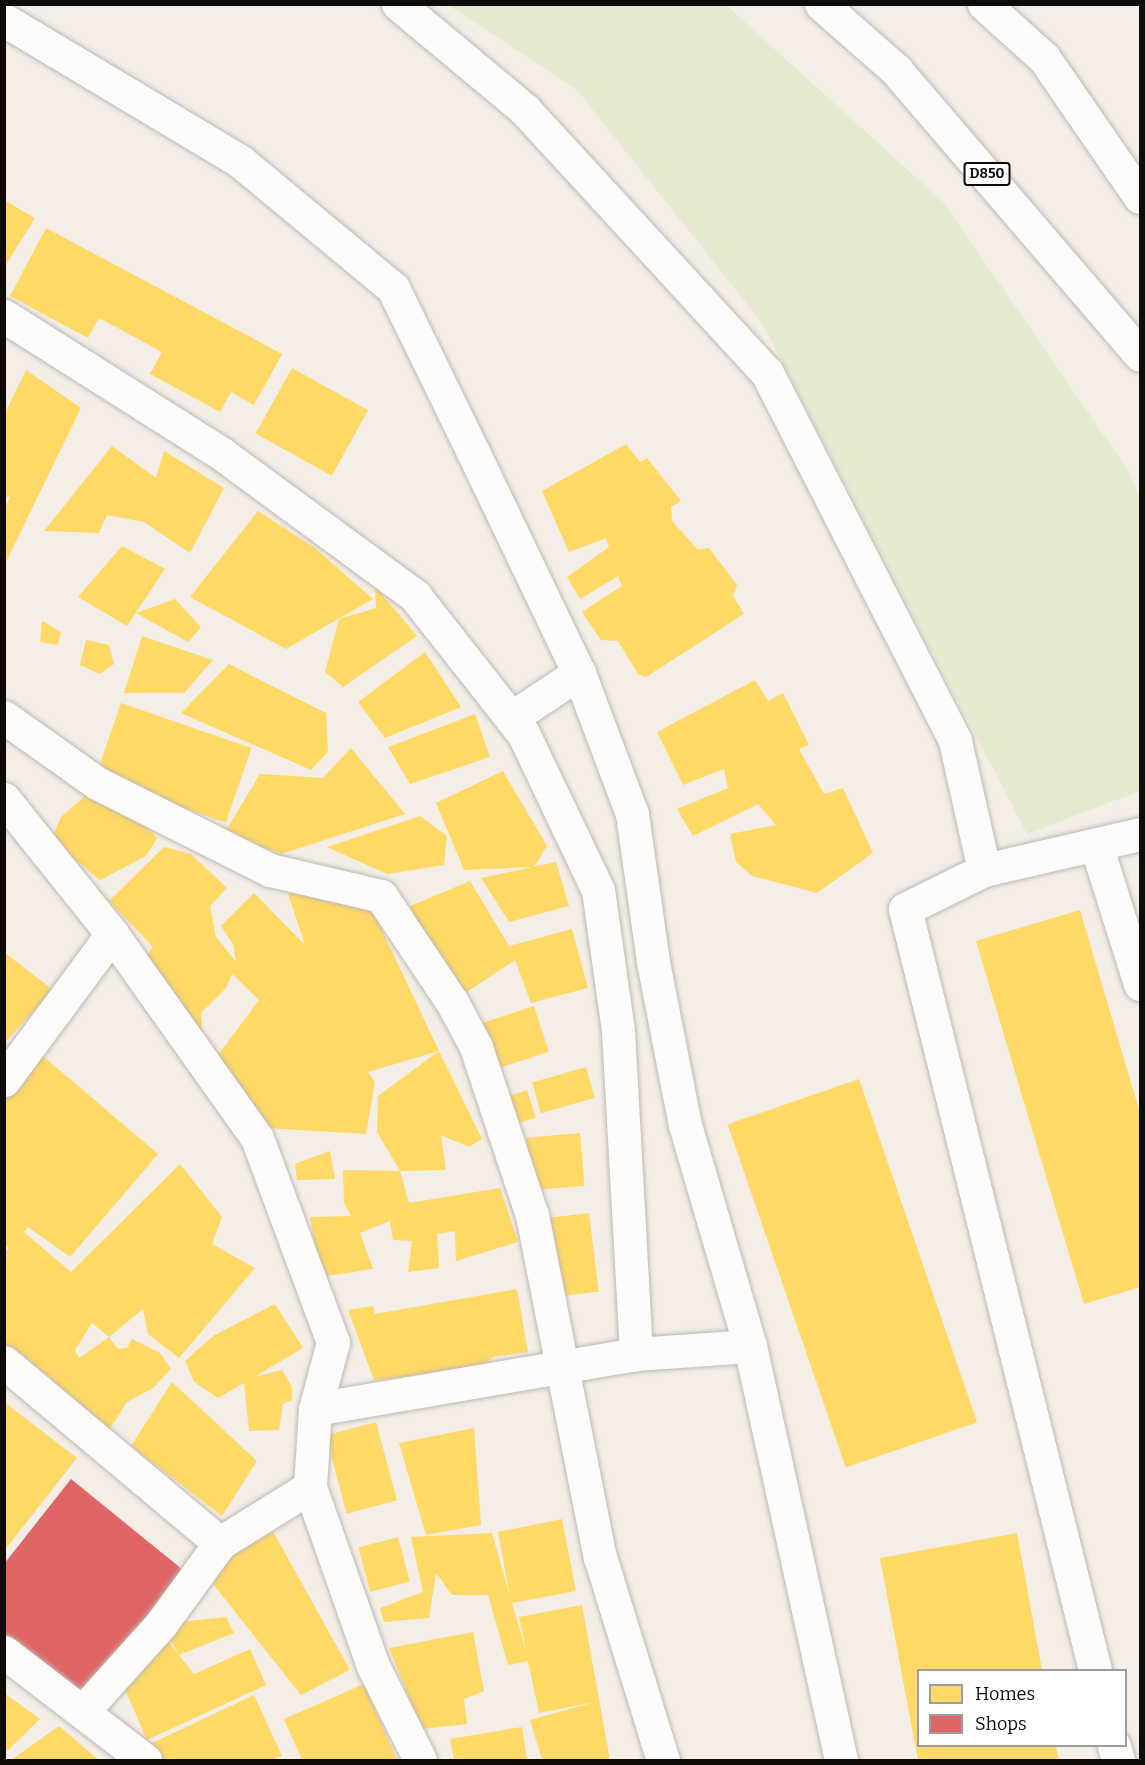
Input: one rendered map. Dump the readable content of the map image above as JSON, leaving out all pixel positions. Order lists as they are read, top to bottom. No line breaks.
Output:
{"streets":{"main road":["D850"]},"legend":["Homes","Shops"]}
